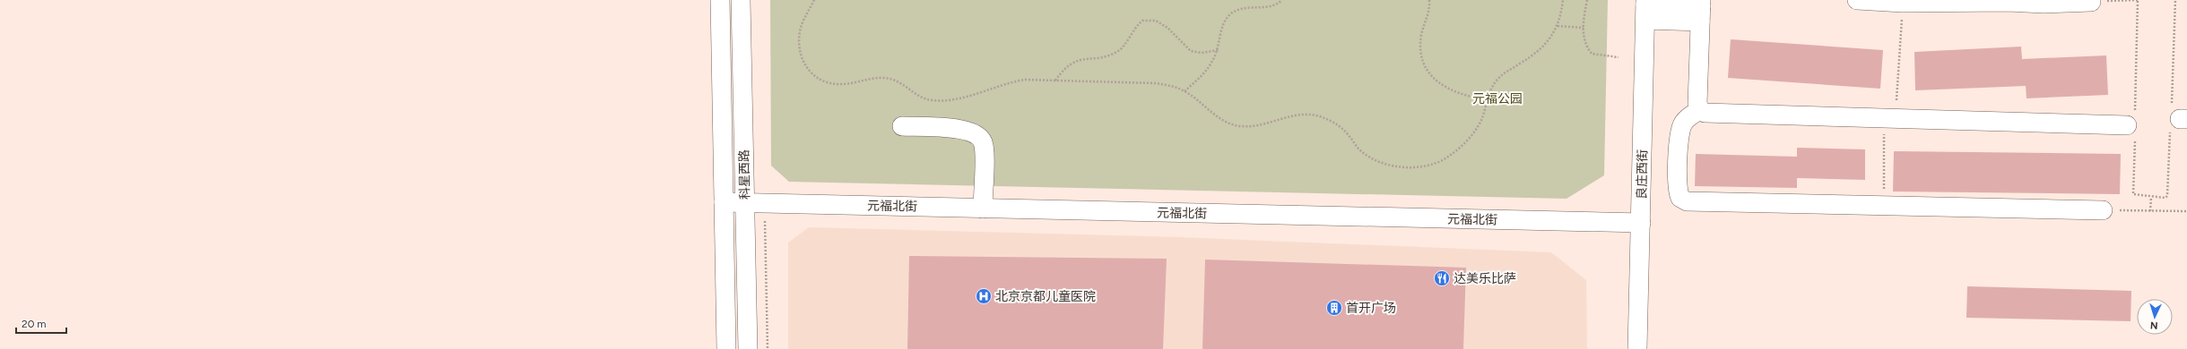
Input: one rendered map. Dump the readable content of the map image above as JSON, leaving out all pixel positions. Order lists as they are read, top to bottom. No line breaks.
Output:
{"streets":{"street":["科星西路","良庄西街","元福北街"]},"crossings":[["科星西路","元福北街"],["良庄西街","元福北街"]],"parks":["元福公园"],"places":{"restaurant":["达美乐比萨"],"hospital":["北京京都儿童医院"],"building":["首开广场"]},"scale_bar":"20 m","north":"bottom"}
